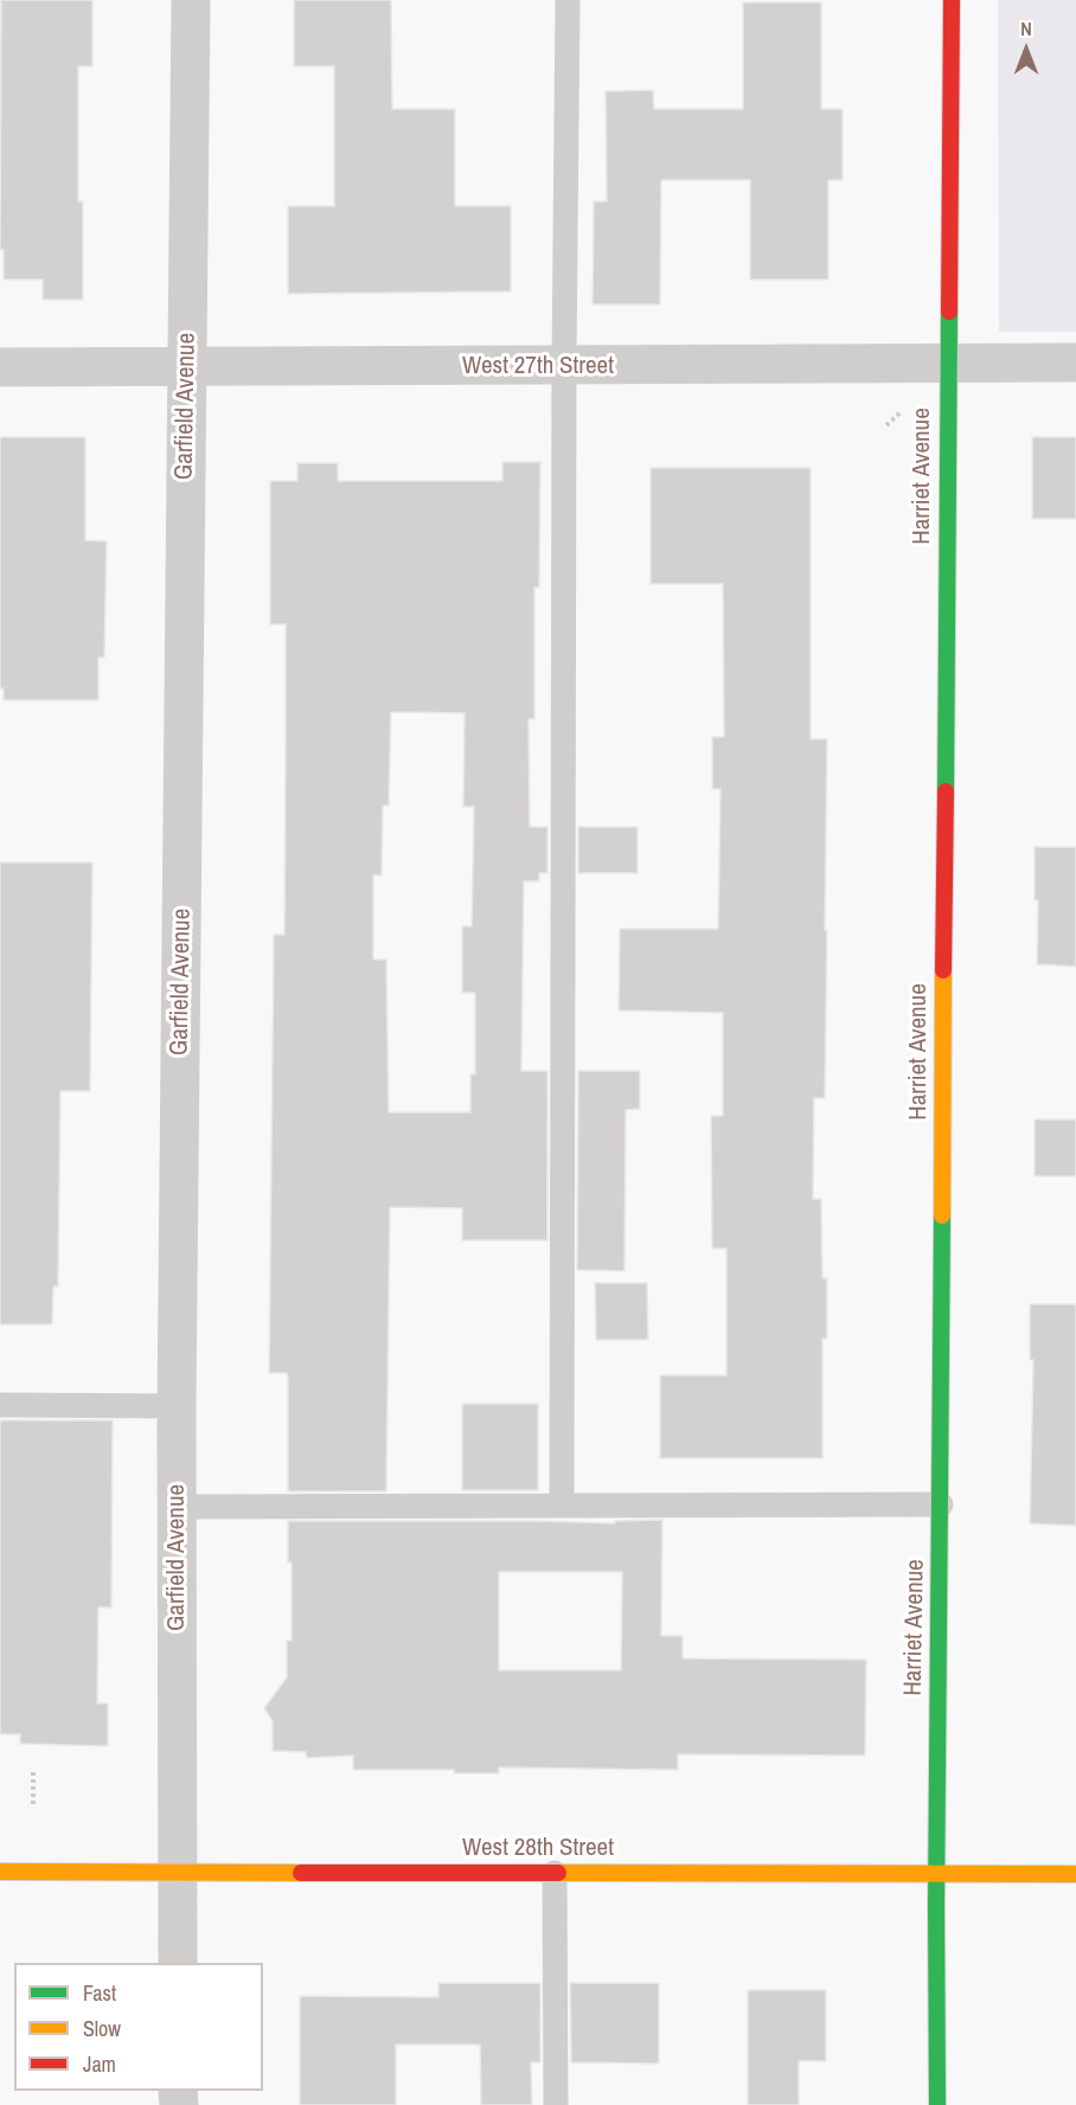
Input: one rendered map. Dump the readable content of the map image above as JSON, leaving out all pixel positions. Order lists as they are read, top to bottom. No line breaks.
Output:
{"streets":{"street":["West 27th Street","Garfield Avenue","Harriet Avenue","West 28th Street"]},"crossings":[["West 27th Street","Garfield Avenue"],["West 27th Street","Harriet Avenue"],["Garfield Avenue","West 28th Street"],["Harriet Avenue","West 28th Street"]],"legend":["Fast","Slow","Jam"],"north":"top"}
